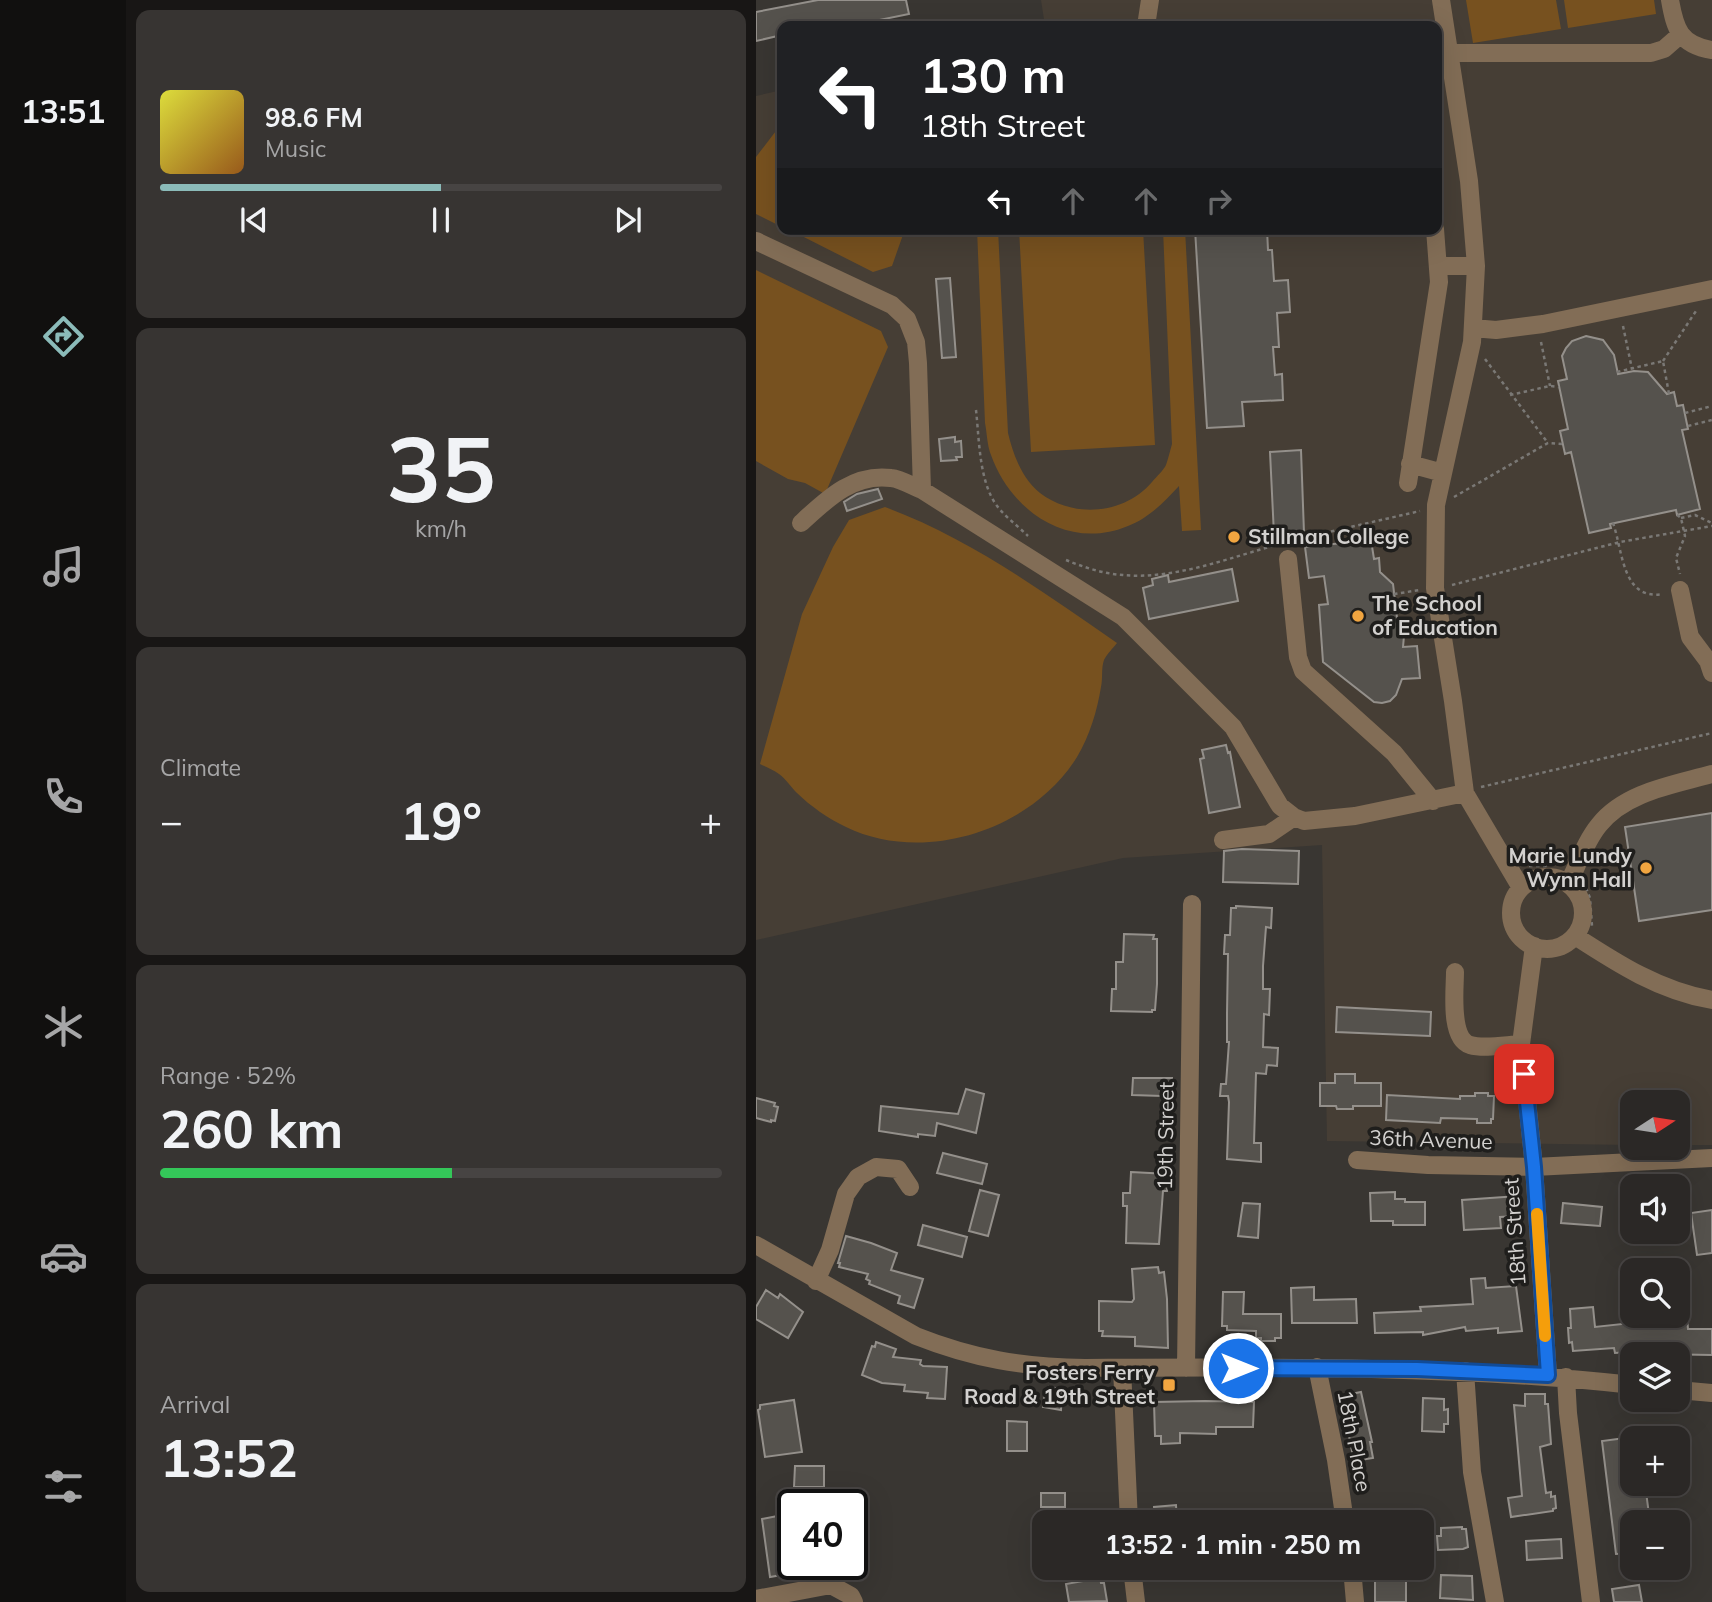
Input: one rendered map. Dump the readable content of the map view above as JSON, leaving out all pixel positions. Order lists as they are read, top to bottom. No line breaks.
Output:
{"streets":{"street":["19th Street","36th Avenue","18th Street","18th Place"]},"crossings":[["36th Avenue","18th Street"]],"places":{"other":["Stillman College","The School of Education","Marie Lundy Wynn Hall"],"transit":["Fosters Ferry Road & 19th Street"]},"north":"right","page":{"tabs":"13:51","turn":["130 m","18th Street"],"song":["98.6 FM","Music"],"tile":[["35","km/h"],"Climate",["Range · 52%","260 km"],["Arrival","13:52"]],"heat":["−","19°","+"],"map_buttons":["+","−"],"limit":"40","trip":"13:52 · 1 min · 250 m"}}
